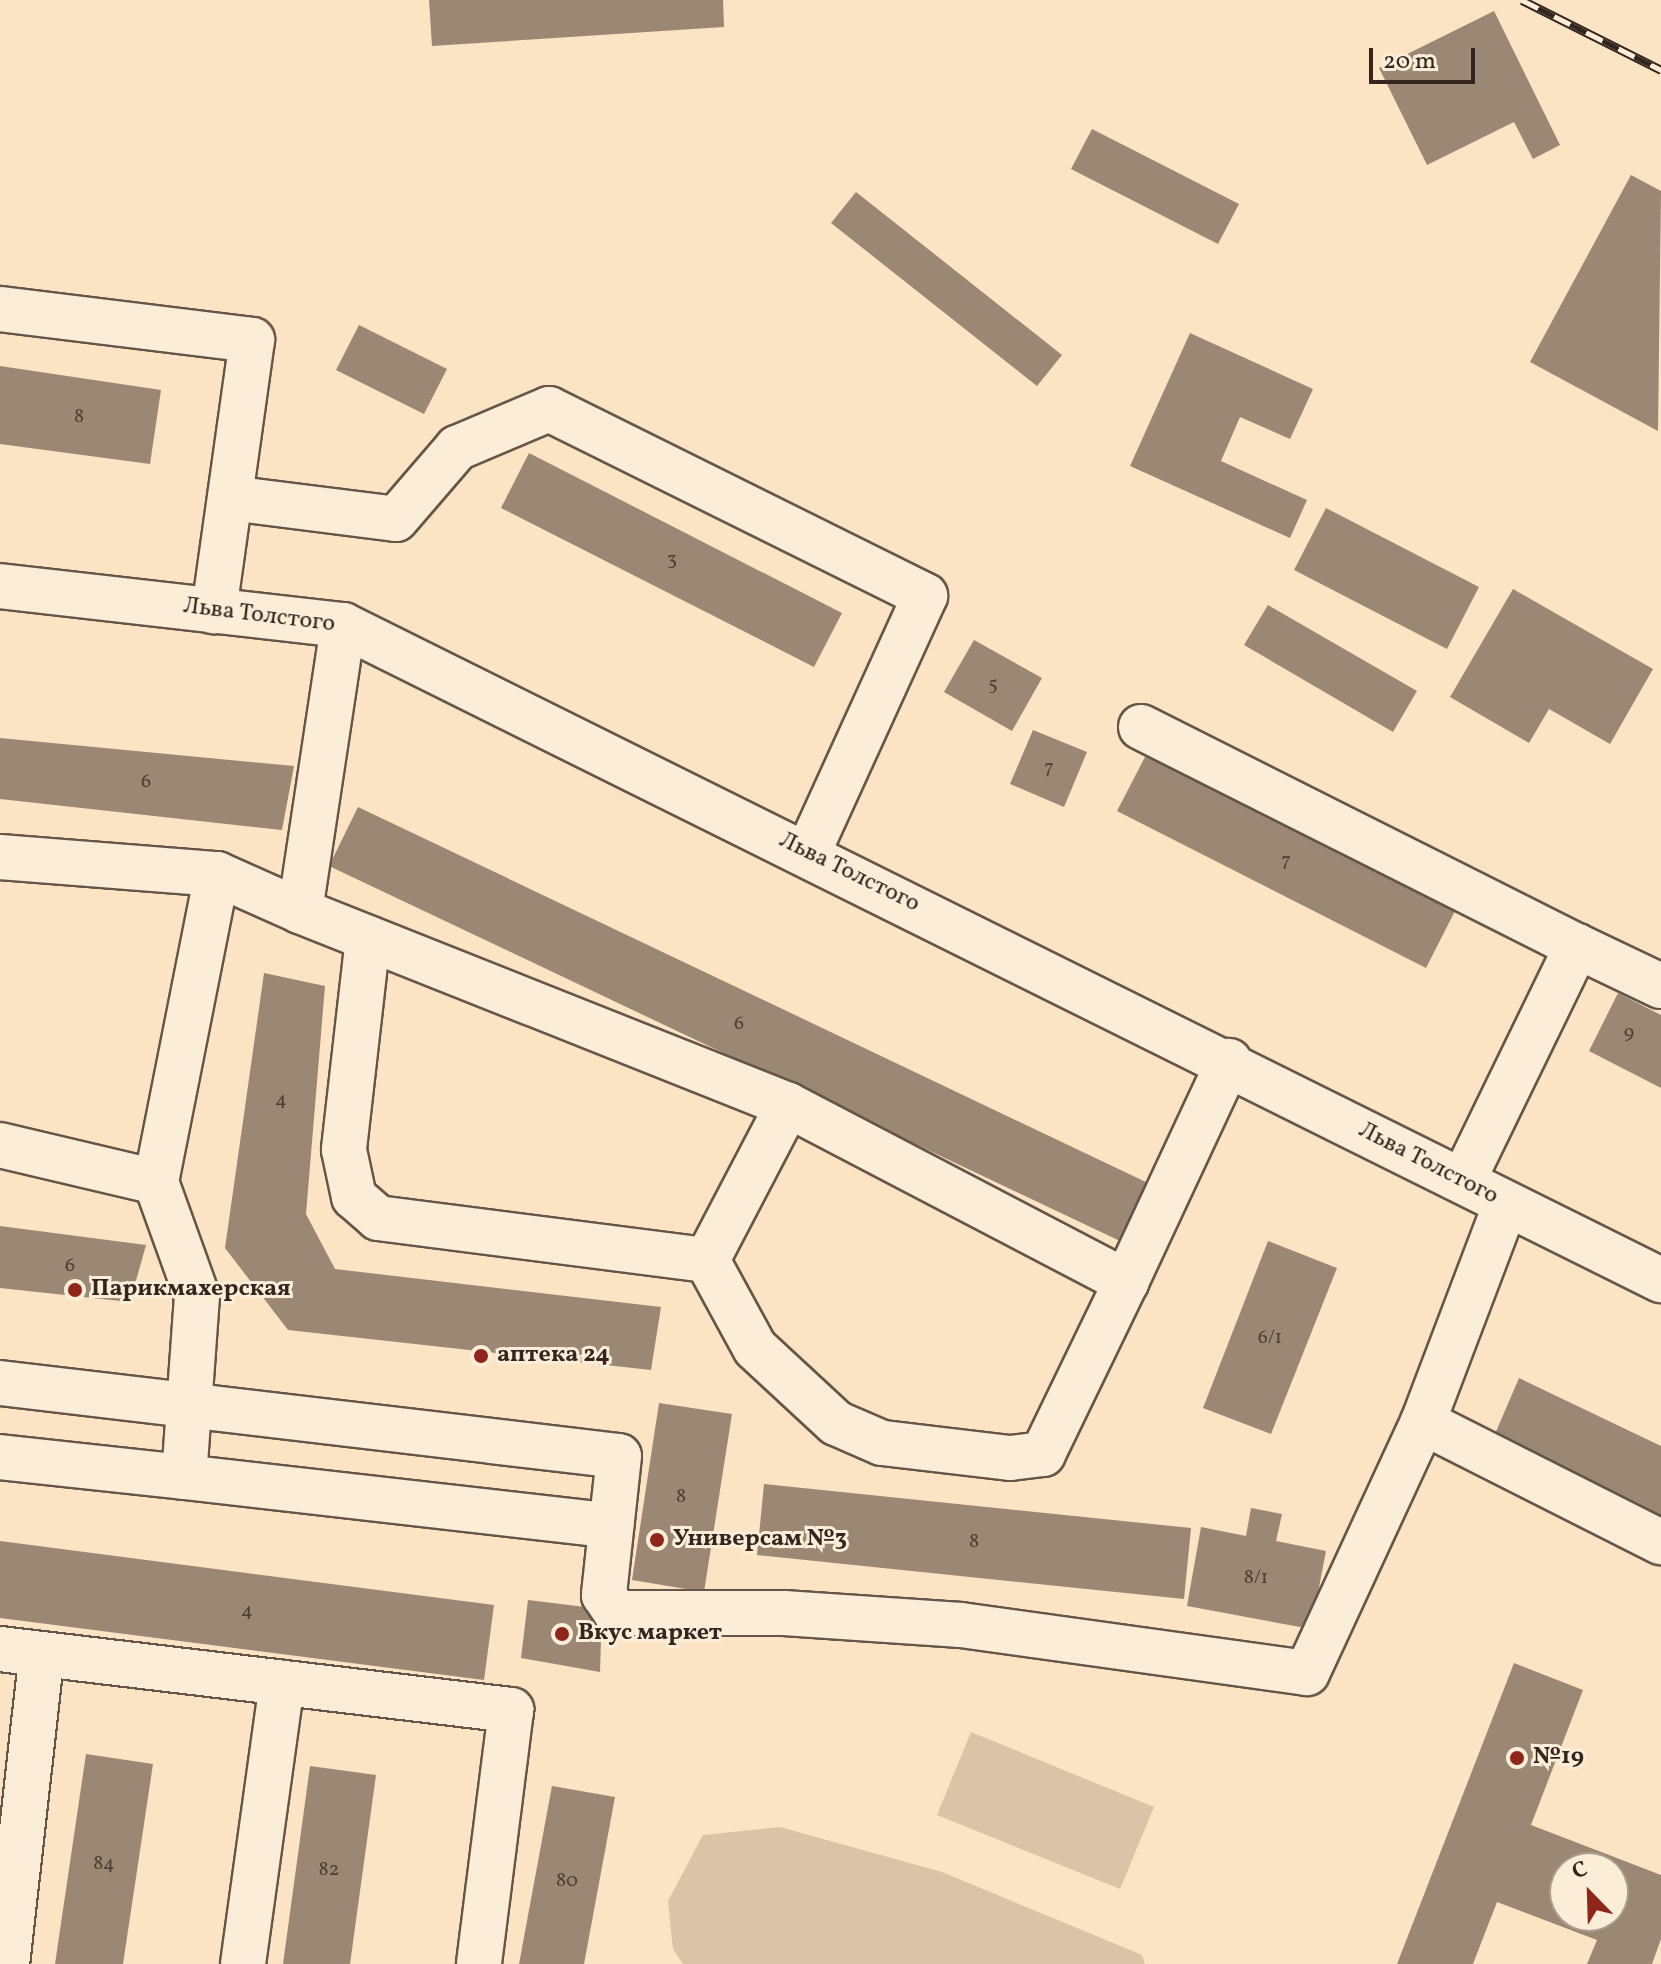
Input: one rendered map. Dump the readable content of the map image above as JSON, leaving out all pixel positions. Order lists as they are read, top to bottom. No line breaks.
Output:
{"streets":{"street":["Льва Толстого"]},"places":["Парикмахерская","аптека 24","Универсам №3","Вкус маркет","№19"],"house_numbers":["8","3","5","7","6","7","6","9","4","6","6/1","8","8","8/1","4","84","82","80"],"scale_bar":"20 m","north":"top left"}
